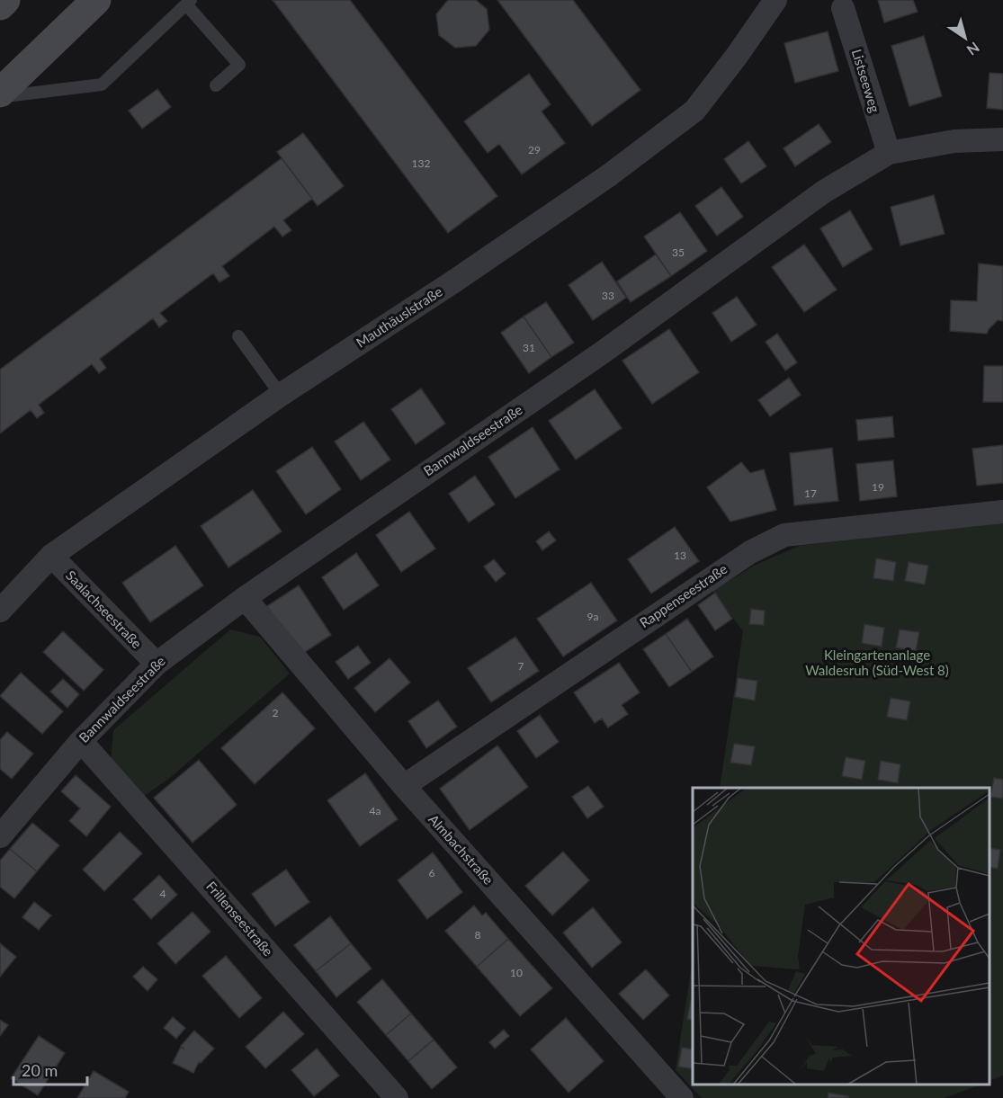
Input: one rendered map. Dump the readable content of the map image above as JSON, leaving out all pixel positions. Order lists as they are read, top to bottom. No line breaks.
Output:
{"streets":{"street":["Listseeweg","Mauthäuslstraße","Bannwaldseestraße","Rappenseestraße","Saalachseestraße","Almbachstraße","Frillenseestraße"]},"crossings":[["Listseeweg","Bannwaldseestraße"],["Mauthäuslstraße","Saalachseestraße"],["Bannwaldseestraße","Saalachseestraße"],["Bannwaldseestraße","Almbachstraße"],["Bannwaldseestraße","Frillenseestraße"],["Rappenseestraße","Almbachstraße"]],"parks":["Kleingartenanlage Waldesruh (Süd-West 8)"],"house_numbers":["29","132","35","33","31","19","17","13","9a","7","2","4a","6","4","8","10"],"scale_bar":"20 m","north":"bottom right"}
